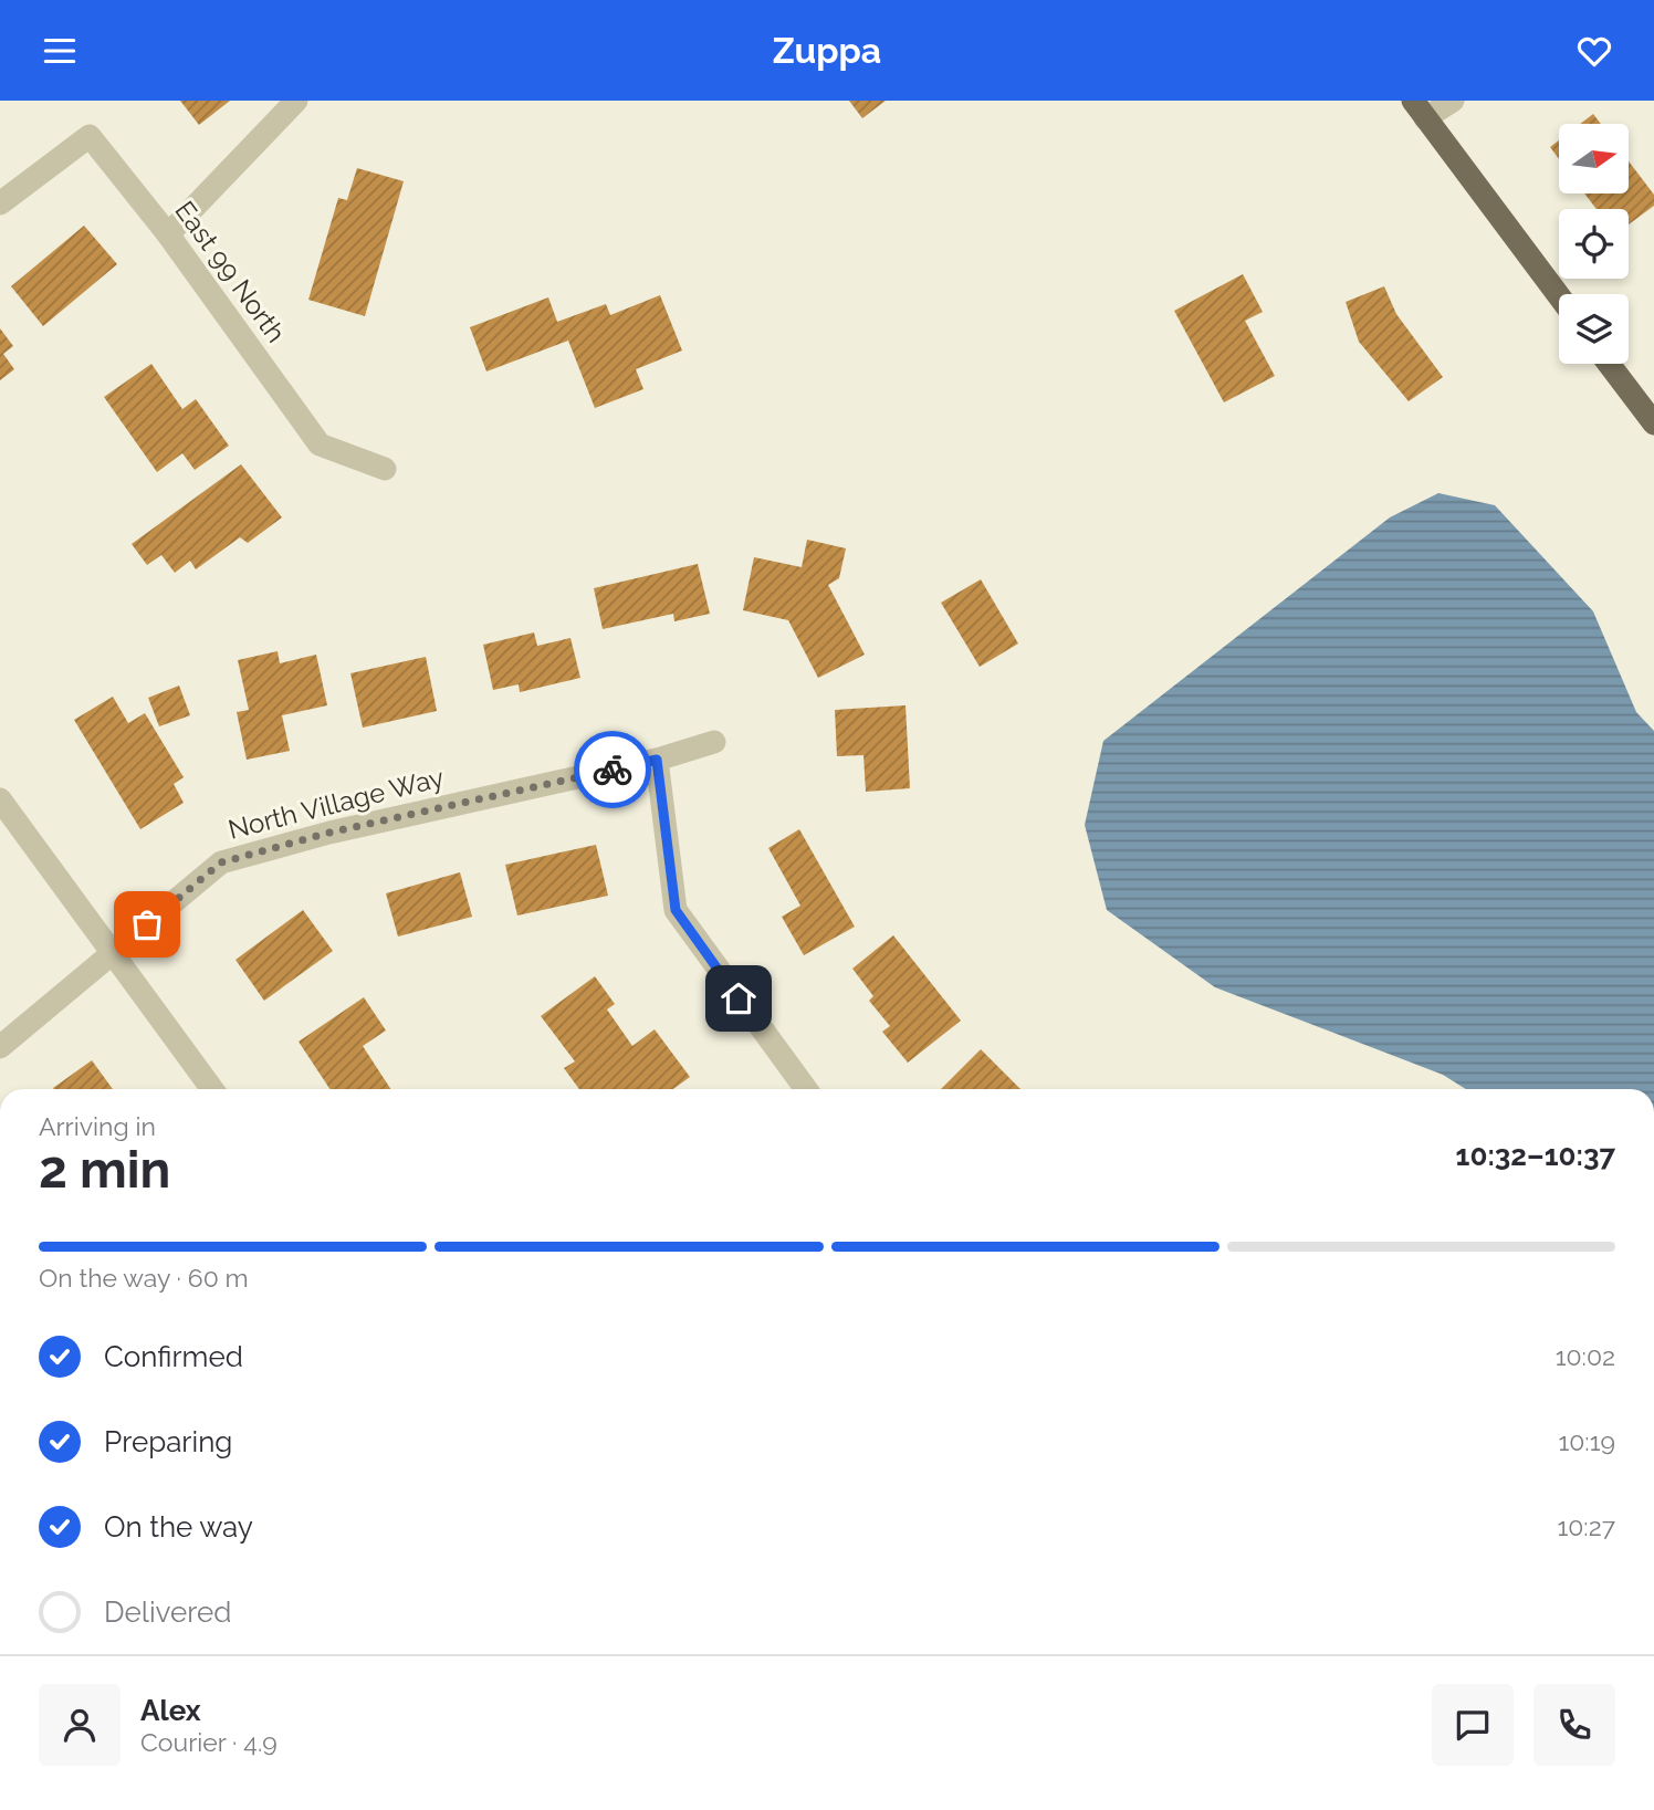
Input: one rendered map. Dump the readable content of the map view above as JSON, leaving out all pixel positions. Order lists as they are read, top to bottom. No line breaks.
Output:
{"streets":{"street":["East 99 North","North Village Way"]},"north":"right","page":{"header":"Zuppa","heading":["2 min","Arriving in","10:32–10:37"],"panel":["Alex","Courier · 4.9"],"bar":"On the way · 60 m","list":[["Confirmed","10:02"],["Preparing","10:19"],["On the way","10:27"],"Delivered"]}}
